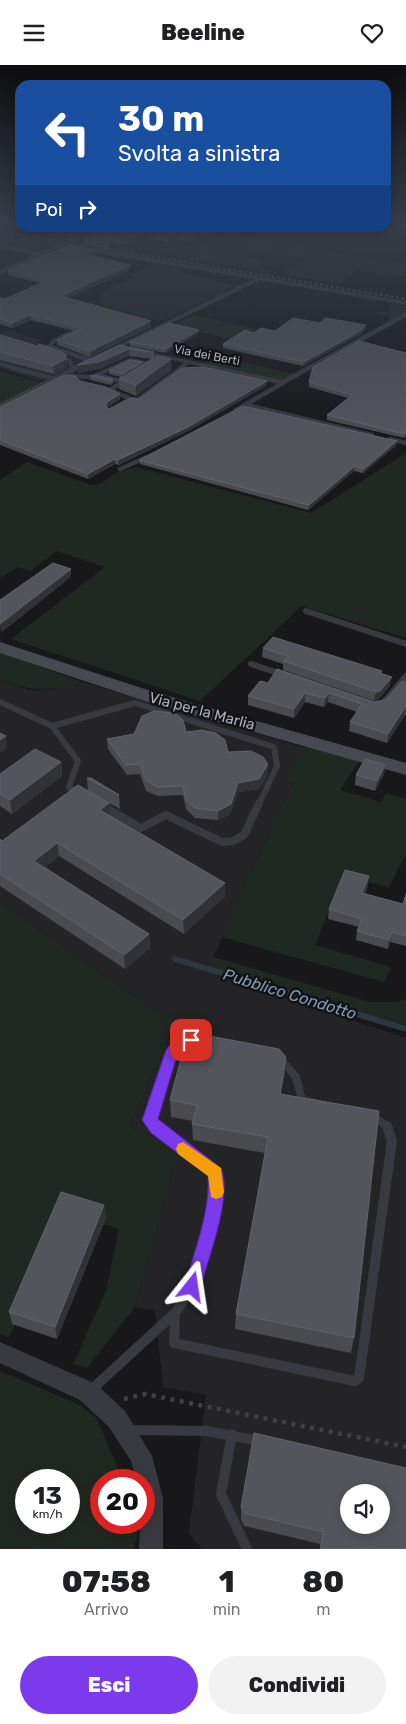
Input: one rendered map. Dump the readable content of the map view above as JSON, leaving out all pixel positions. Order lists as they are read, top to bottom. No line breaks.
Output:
{"streets":{"street":["Via dei Berti","Via per la Marlia"]},"water":["Pubblico Condotto"],"page":{"header":"Beeline","turn":["30 m","Svolta a sinistra"],"then":"Poi","speed":"13 km/h","limit":"20","eta":["07:58","Arrivo","1","min","80","m"],"buttons":["Esci","Condividi"]}}
